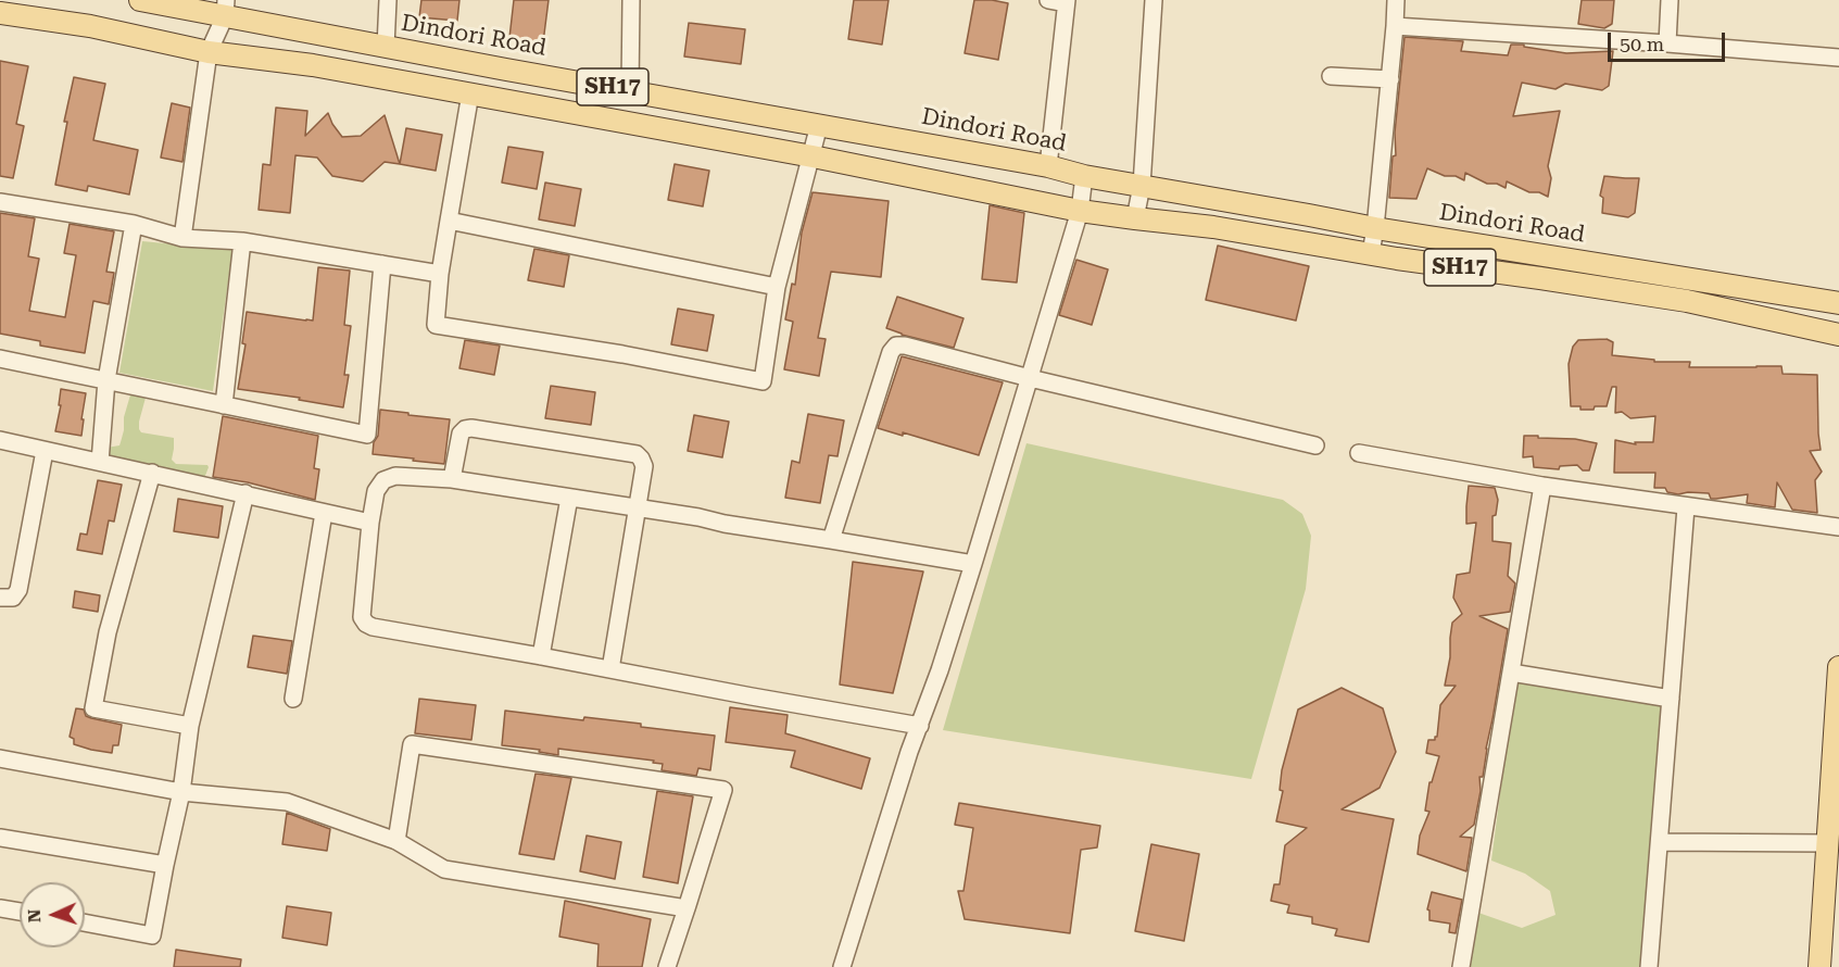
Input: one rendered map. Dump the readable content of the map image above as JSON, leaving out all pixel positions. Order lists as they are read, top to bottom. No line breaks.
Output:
{"streets":{"main road":["Dindori Road","SH17"]},"scale_bar":"50 m","north":"left"}
